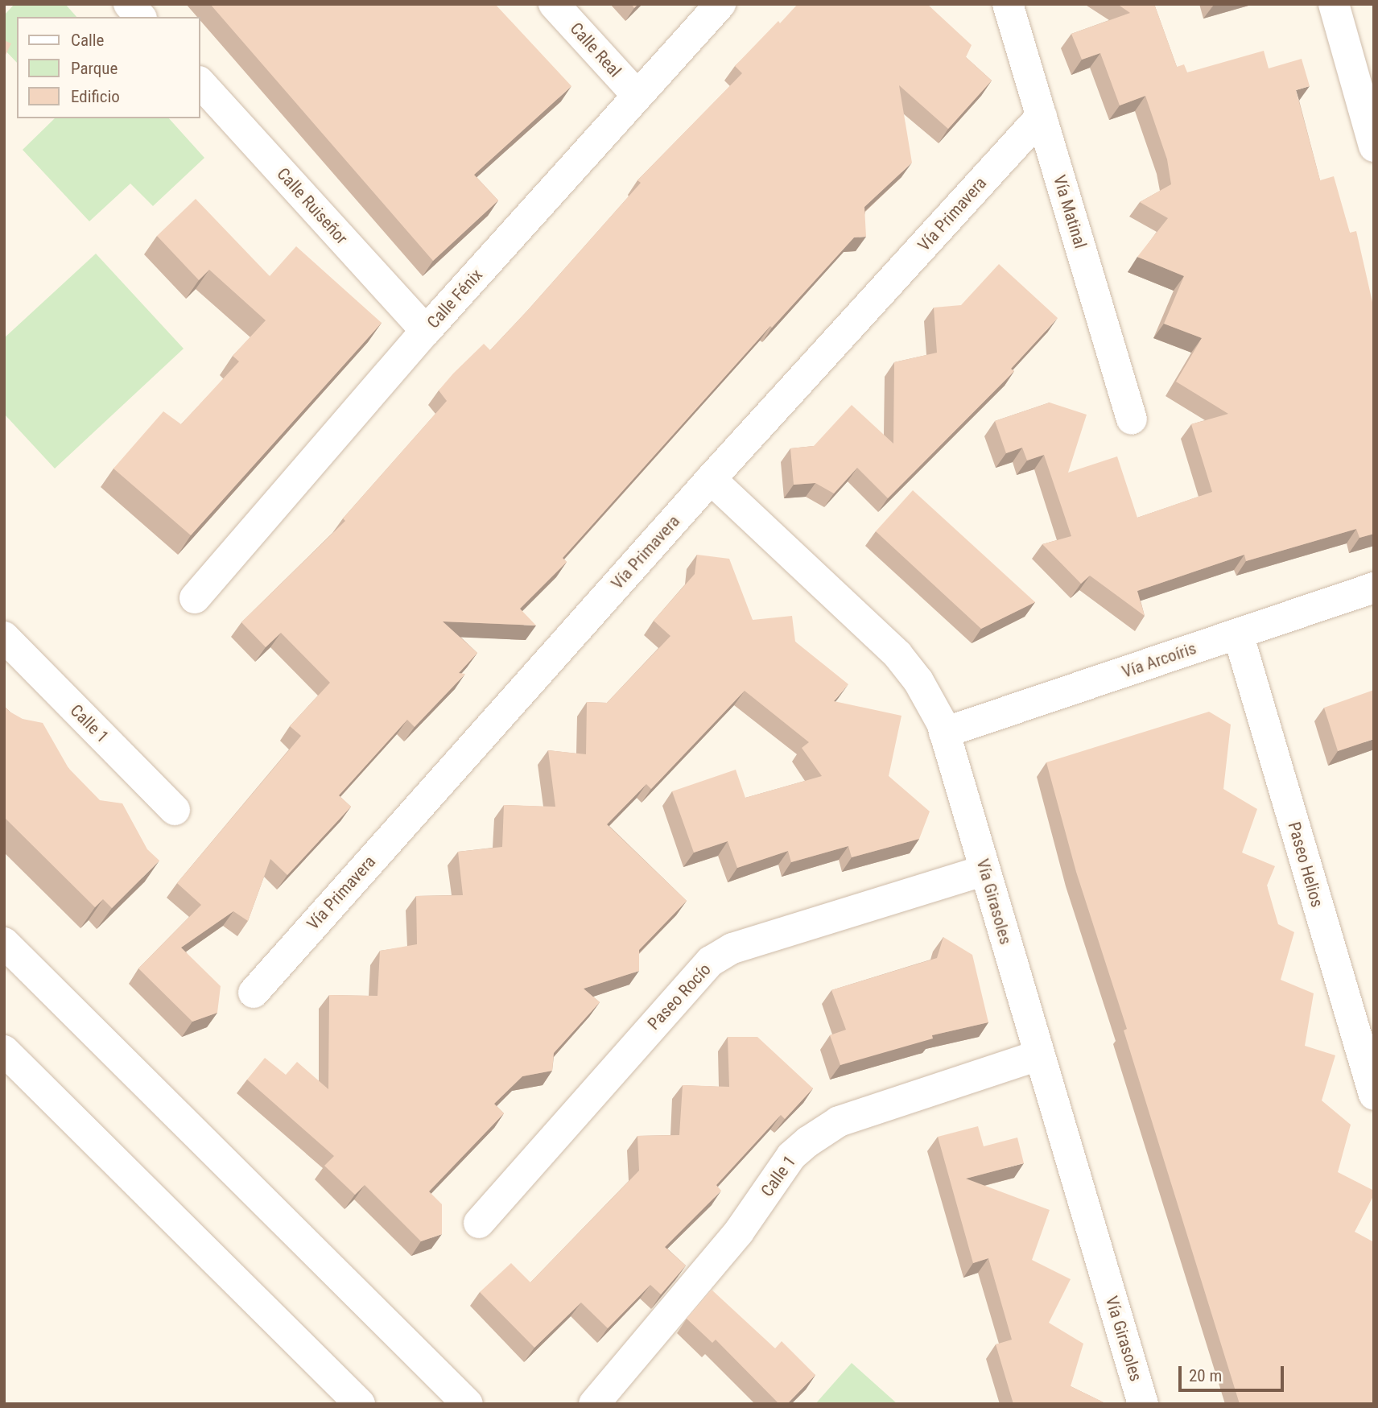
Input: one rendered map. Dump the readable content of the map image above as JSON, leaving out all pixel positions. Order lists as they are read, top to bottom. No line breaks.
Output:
{"streets":{"street":["Calle Real","Calle Ruiseñor","Vía Matinal","Vía Primavera","Calle Fénix","Vía Arcoíris","Calle 1","Paseo Helios","Vía Girasoles","Paseo Rocío"]},"crossings":[["Calle Real","Calle Fénix"],["Calle Ruiseñor","Calle Fénix"],["Vía Matinal","Vía Primavera"],["Vía Primavera","Vía Girasoles"],["Vía Arcoíris","Paseo Helios"],["Vía Arcoíris","Vía Girasoles"],["Calle 1","Vía Girasoles"],["Vía Girasoles","Paseo Rocío"]],"legend":["Calle","Parque","Edificio"],"scale_bar":"20 m"}
